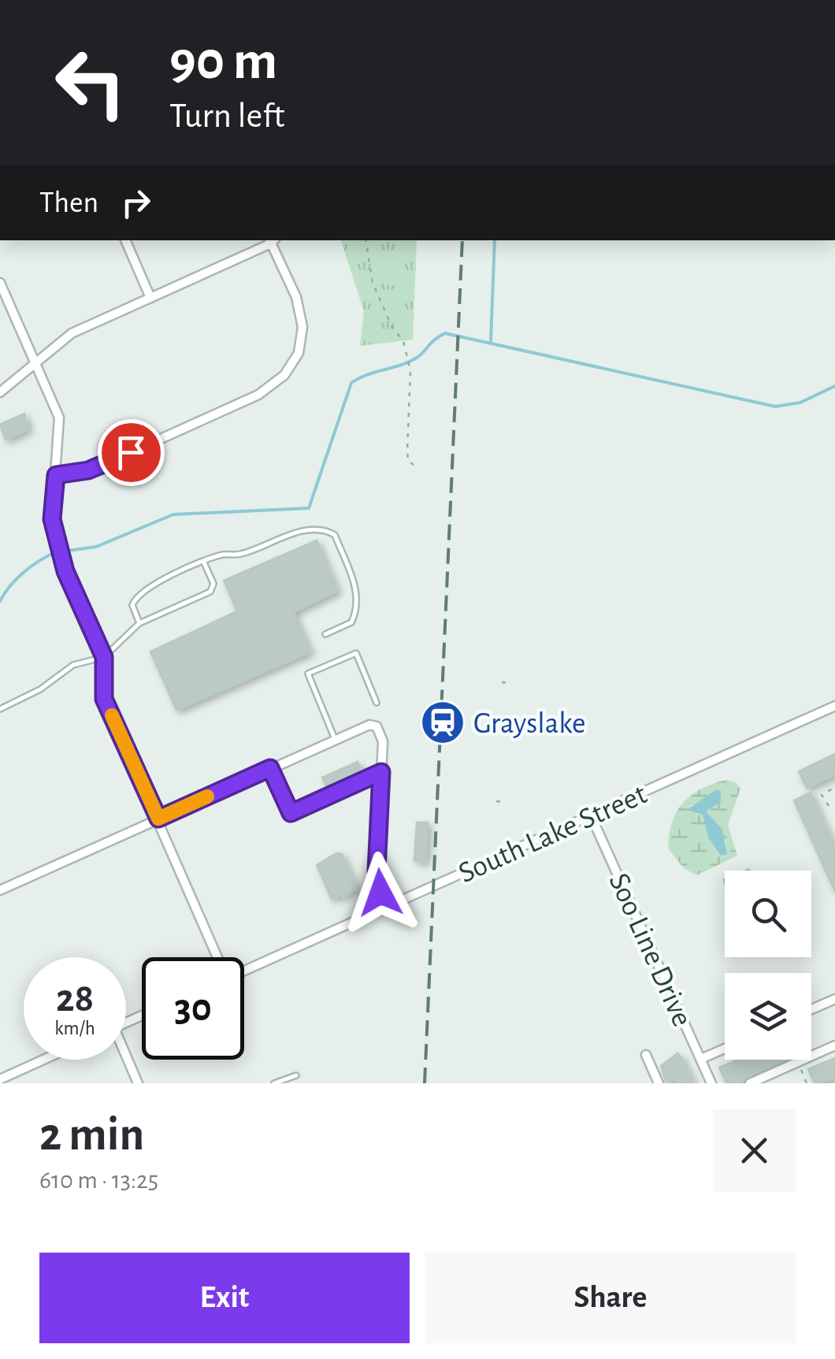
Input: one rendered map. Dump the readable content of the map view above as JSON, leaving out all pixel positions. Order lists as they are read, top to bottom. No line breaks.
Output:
{"streets":{"street":["South Lake Street","Soo Line Drive"]},"crossings":[["South Lake Street","Soo Line Drive"]],"places":{"station":["Grayslake"]},"page":{"turn":["90 m","Turn left"],"then":"Then","speed":"28 km/h","limit":"30","heading":["2 min","610 m · 13:25"],"buttons":["Exit","Share"]}}
